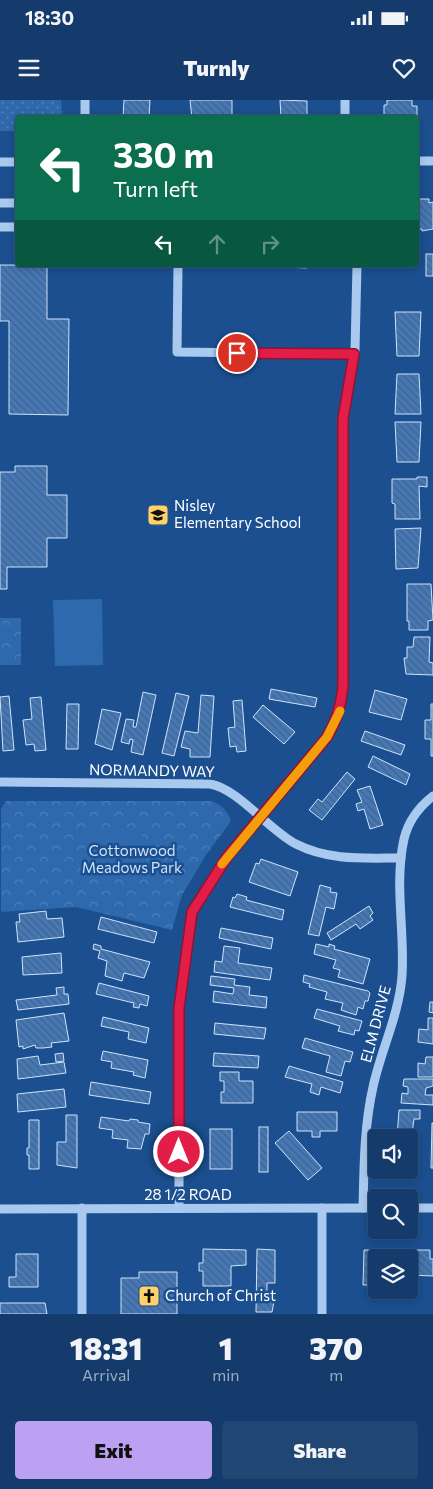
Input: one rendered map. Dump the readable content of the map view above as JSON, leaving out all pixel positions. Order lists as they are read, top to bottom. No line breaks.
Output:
{"streets":{"street":["NORMANDY WAY","ELM DRIVE","28 1/2 ROAD"]},"crossings":[["NORMANDY WAY","ELM DRIVE"],["ELM DRIVE","28 1/2 ROAD"]],"parks":["Cottonwood Meadows Park"],"places":{"school or university":["Nisley Elementary School"],"church":["Church of Christ"]},"page":{"status":"18:30","header":"Turnly","turn":["330 m","Turn left"],"eta":["18:31","Arrival","1","min","370","m"],"buttons":["Exit","Share"]}}
